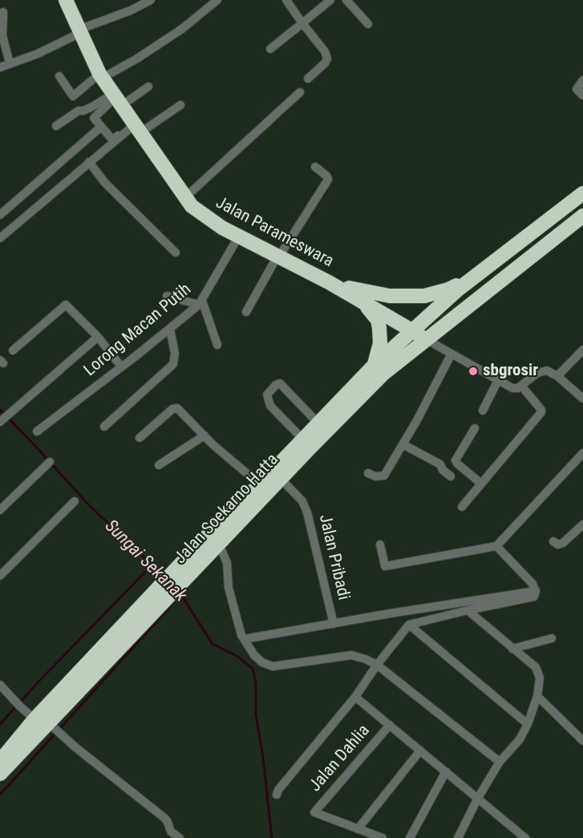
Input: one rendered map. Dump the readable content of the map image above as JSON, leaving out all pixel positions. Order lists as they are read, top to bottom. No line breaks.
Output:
{"streets":{"highway":["Jalan Parameswara","Jalan Soekarno Hatta"],"street":["Lorong Macan Putih","Jalan Pribadi","Jalan Dahlia"]},"crossings":[["Jalan Parameswara","Lorong Macan Putih"],["Jalan Parameswara","Jalan Soekarno Hatta"],["Jalan Soekarno Hatta","Jalan Pribadi"]],"water":["Sungai Sekanak"],"places":["sbgrosir"]}
